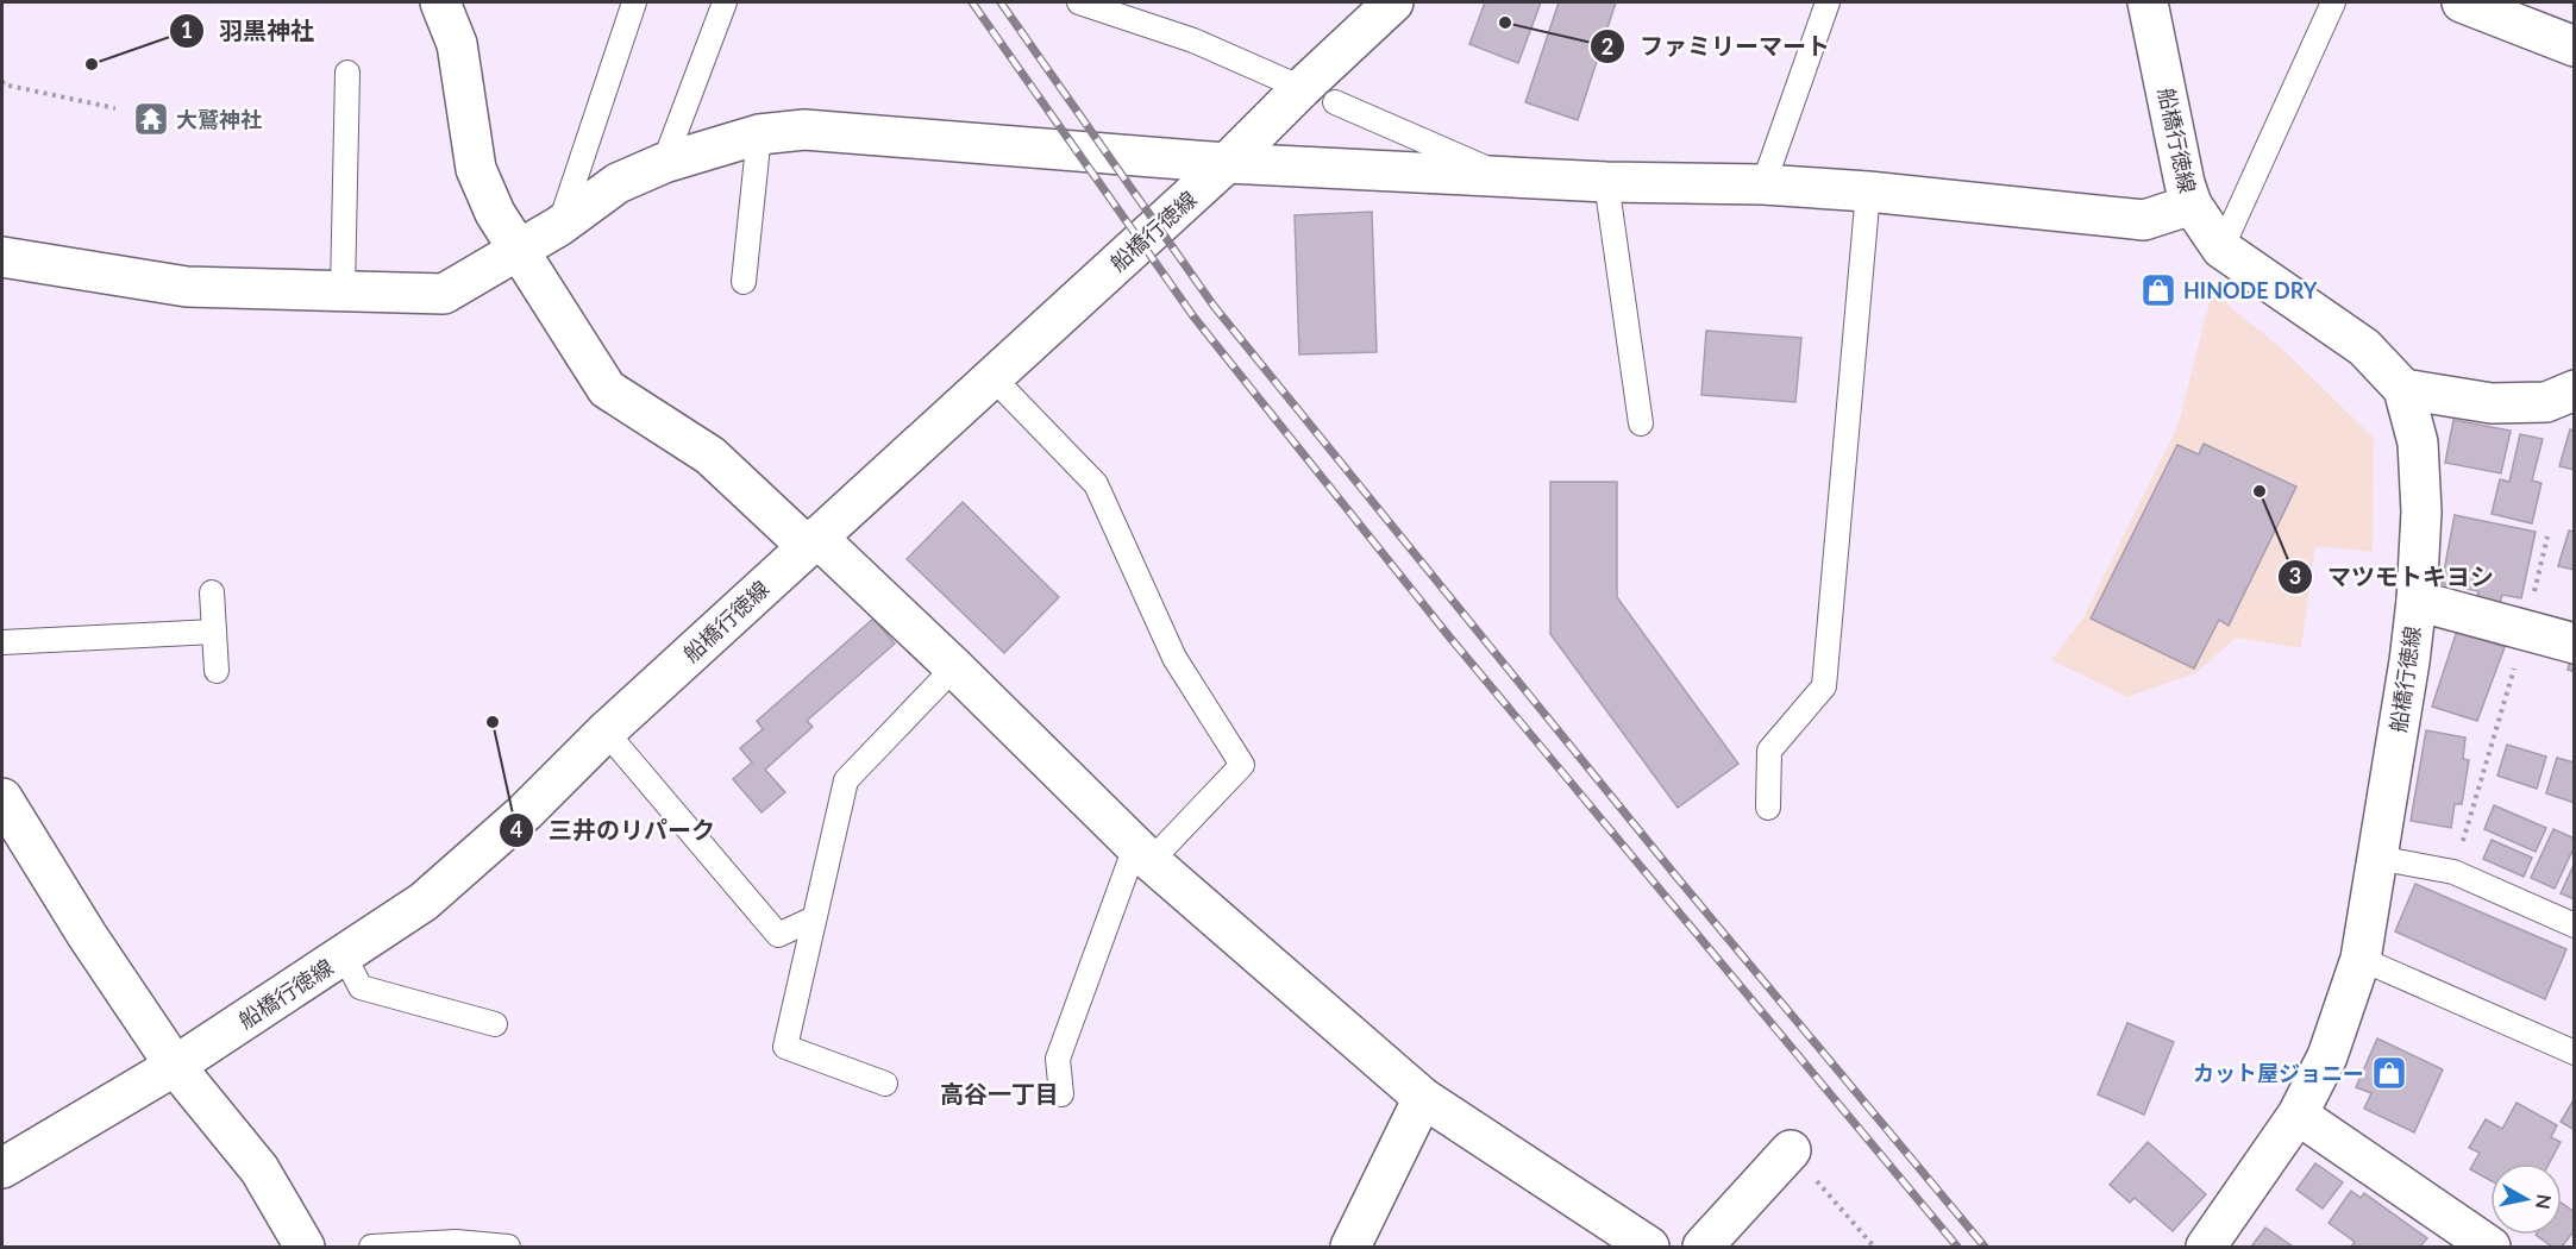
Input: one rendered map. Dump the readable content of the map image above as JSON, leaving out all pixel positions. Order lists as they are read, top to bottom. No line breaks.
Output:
{"streets":{"street":["船橋行徳線"]},"districts":["高谷一丁目"],"places":{"other":["ファミリーマート","羽黒神社","マツモトキヨシ","三井のリパーク"],"temple":["大鷲神社"],"shop":["HINODE DRY","カット屋ジョニー"]},"north":"right"}
